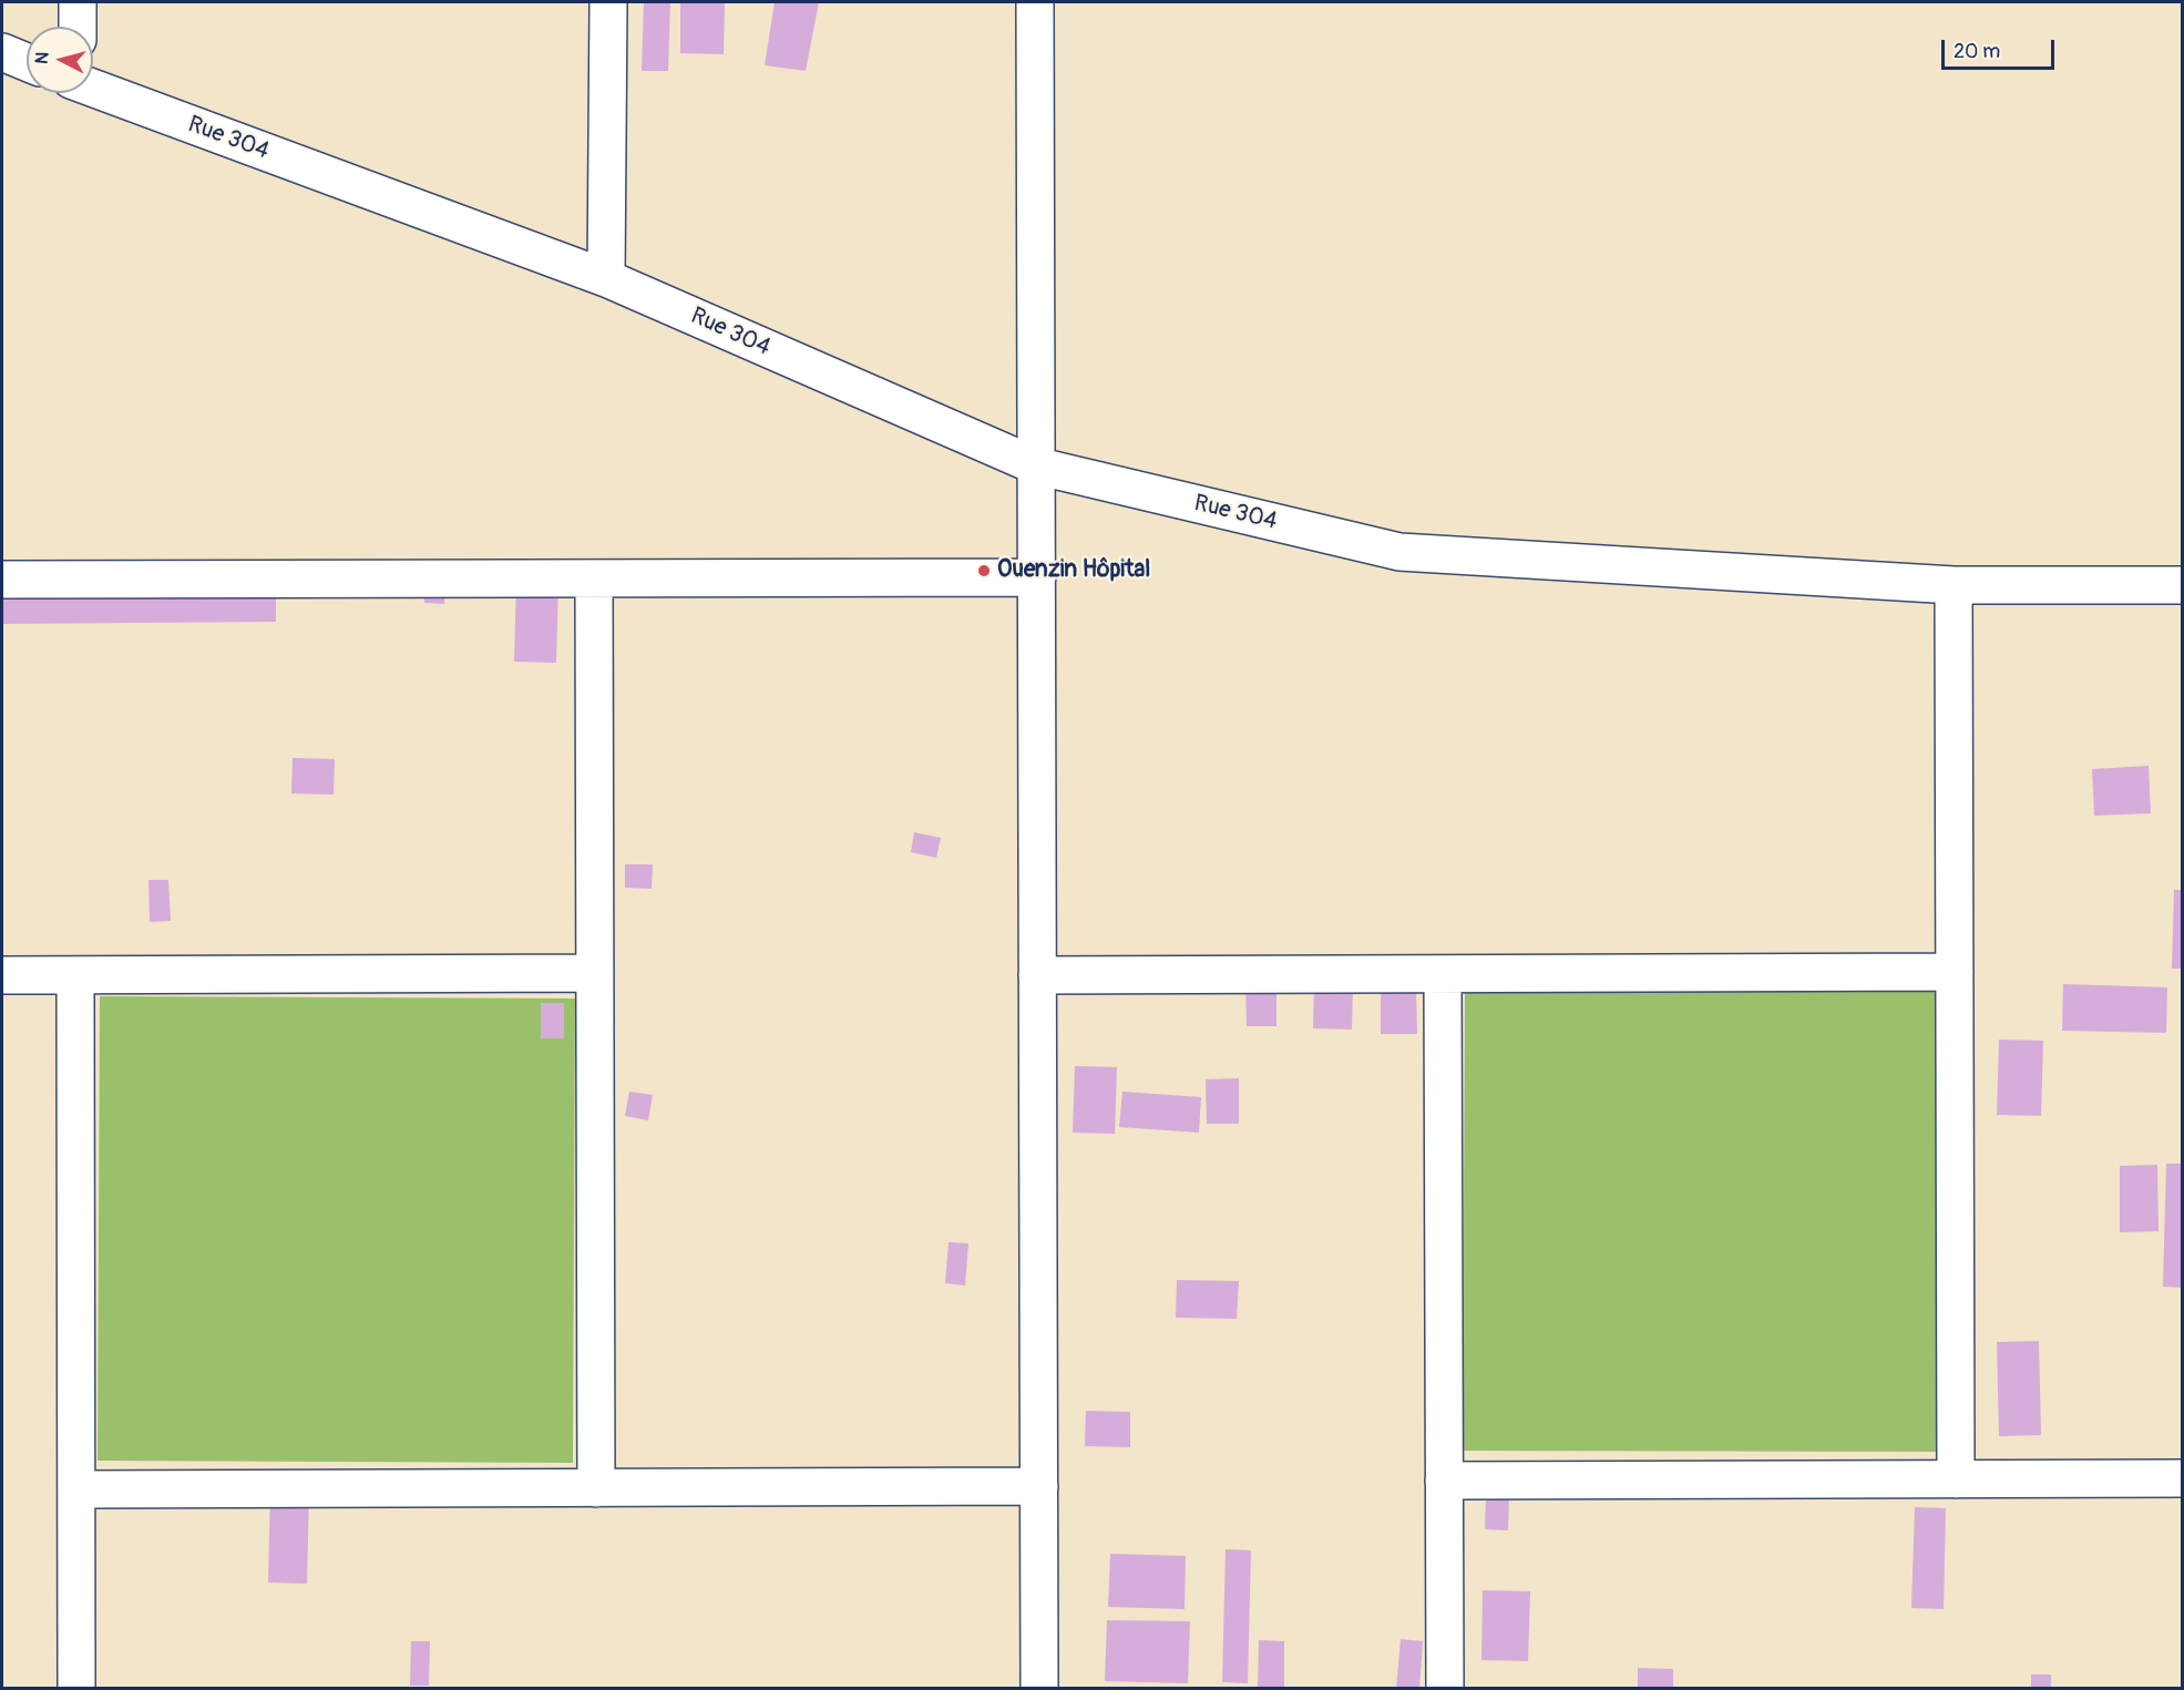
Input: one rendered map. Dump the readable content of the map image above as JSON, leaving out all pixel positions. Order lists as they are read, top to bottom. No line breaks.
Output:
{"streets":{"street":["Rue 304"]},"places":["Ouenzin Hôpital"],"scale_bar":"20 m","north":"left"}
